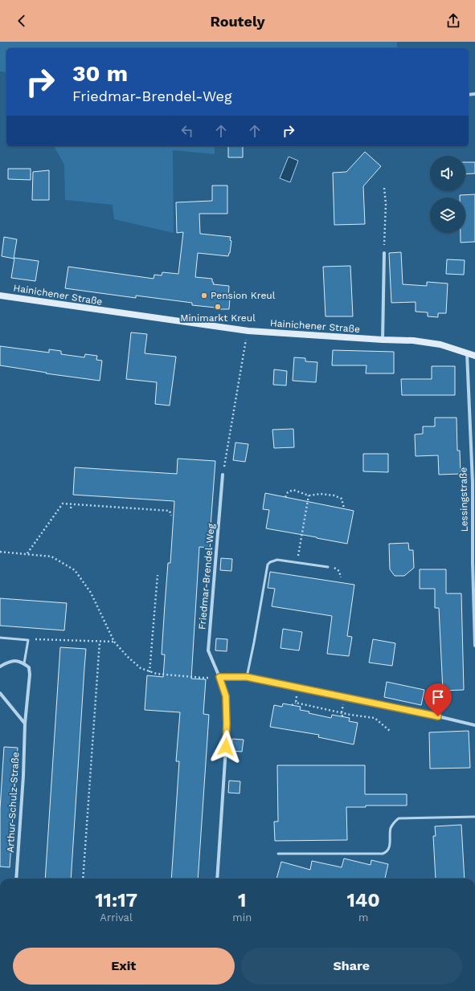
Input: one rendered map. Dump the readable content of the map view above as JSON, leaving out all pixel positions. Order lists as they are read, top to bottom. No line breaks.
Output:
{"streets":{"main road":["Hainichener Straße"],"street":["Lessingstraße","Friedmar-Brendel-Weg","Arthur-Schulz-Straße"]},"crossings":[["Hainichener Straße","Lessingstraße"]],"places":["Pension Kreul","Minimarkt Kreul"],"page":{"header":"Routely","turn":["30 m","Friedmar-Brendel-Weg"],"eta":["11:17","Arrival","1","min","140","m"],"buttons":["Exit","Share"]}}
